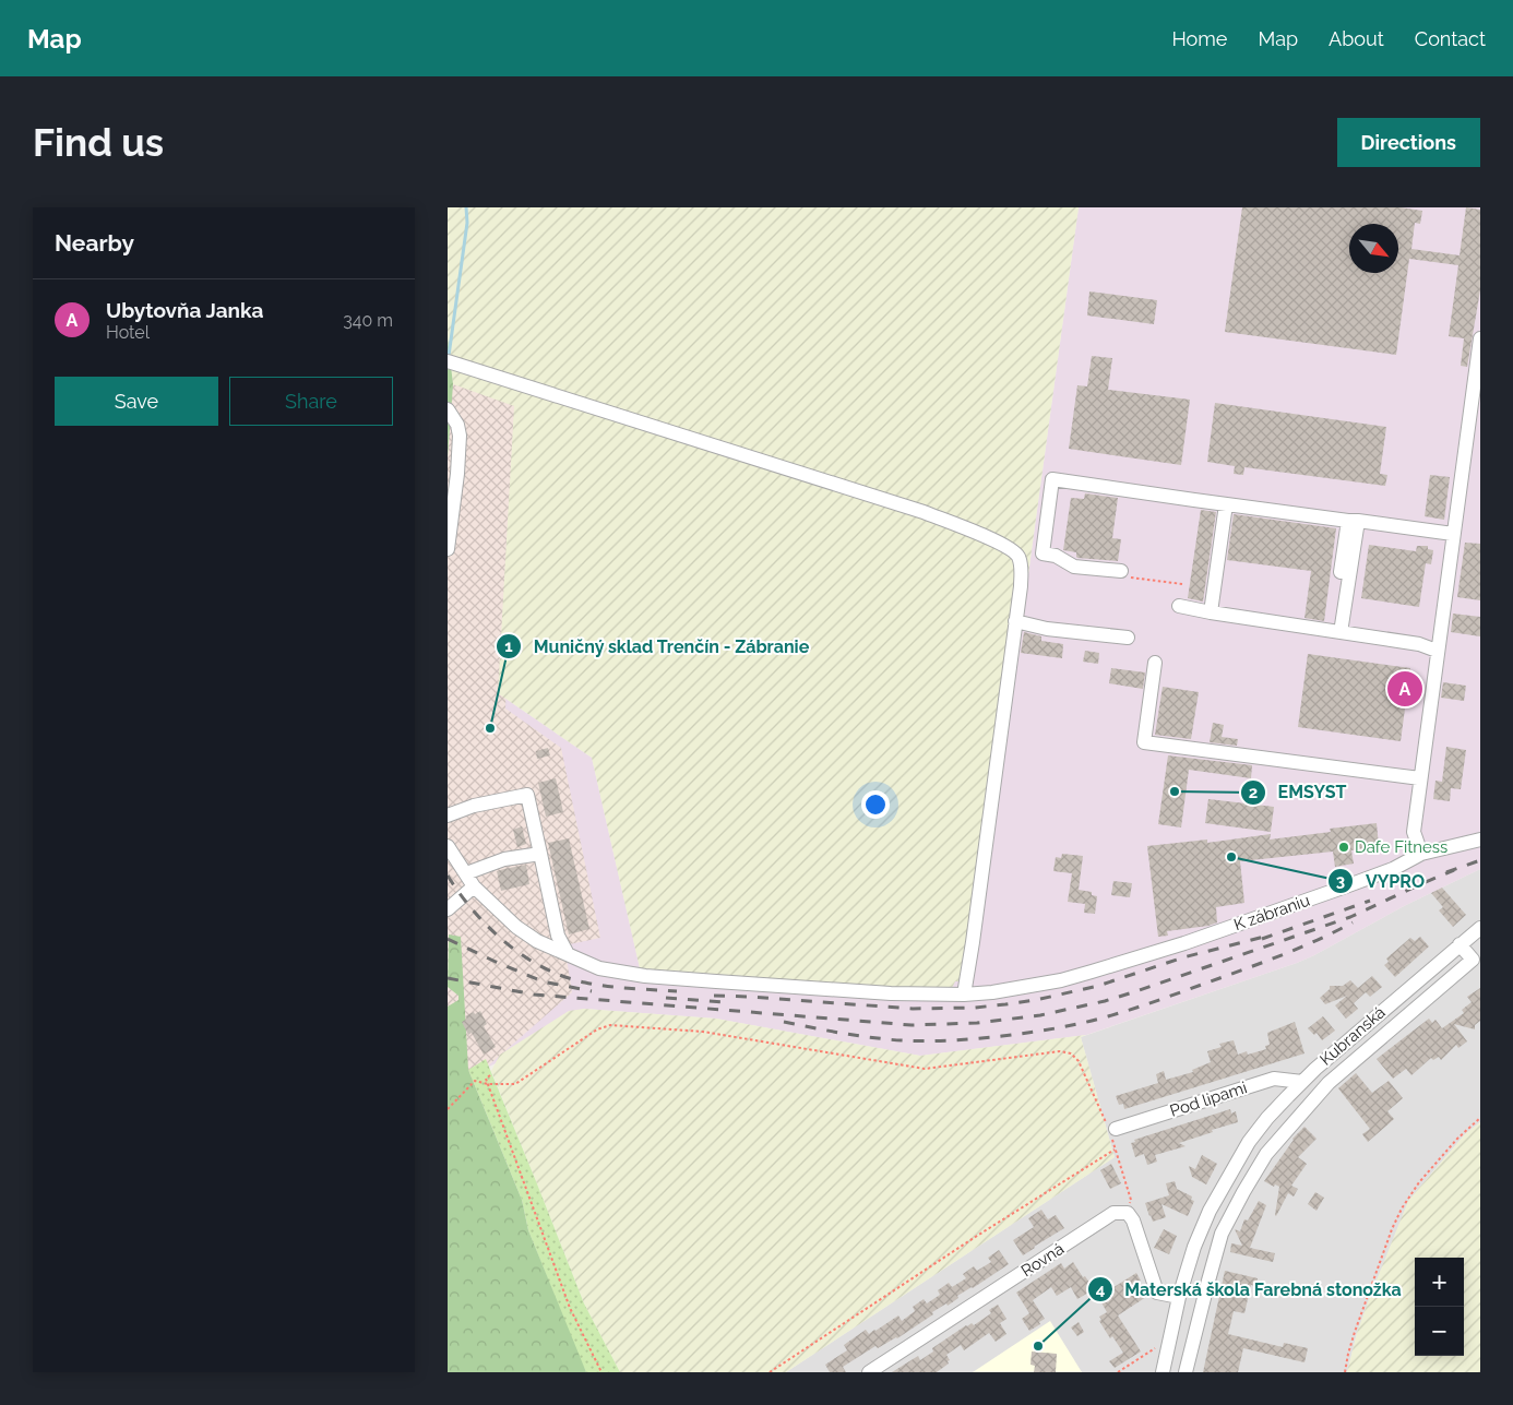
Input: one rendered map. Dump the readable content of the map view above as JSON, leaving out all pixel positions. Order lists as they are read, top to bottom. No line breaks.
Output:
{"streets":{"street":["K zábraniu","Kubranská","Pod lipami","Rovná"]},"crossings":[["Kubranská","Pod lipami"]],"places":["Muničný sklad Trenčín - Zábranie","EMSYST","Dafe Fitness","VYPRO","Materská škola Farebná stonožka"],"north":"bottom right","page":{"header":"Map","nav":["Home","Map","About","Contact"],"buttons":["Directions",["Save","Share"]],"title":"Find us","heading":"Nearby","list":[{"mark":"A","name":"Ubytovňa Janka","note":"Hotel","value":"340 m"}],"pins":"A","map_buttons":["+","−"]}}
